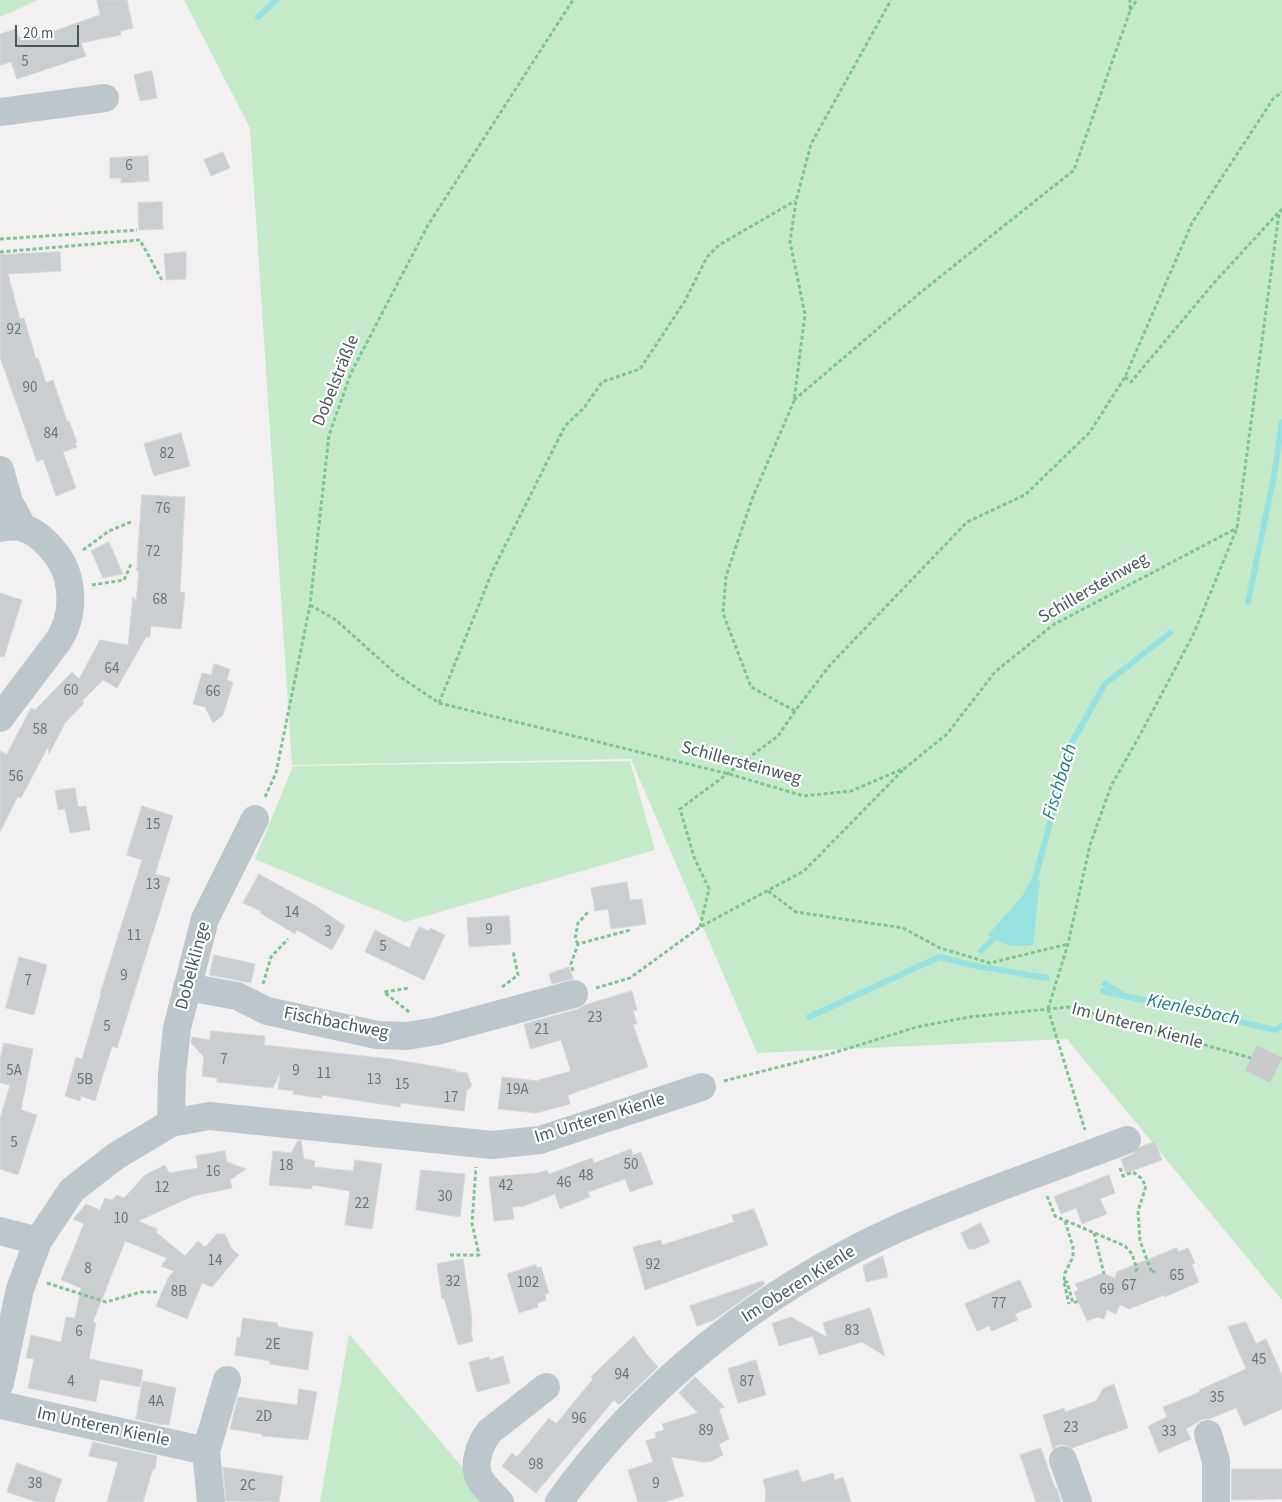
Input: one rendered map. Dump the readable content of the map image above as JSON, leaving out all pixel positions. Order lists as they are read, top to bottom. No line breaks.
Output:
{"streets":{"street":["Dobelklinge","Fischbachweg","Im Unteren Kienle","Im Oberen Kienle"],"path":["Dobelsträßle","Schillersteinweg"]},"crossings":[["Dobelsträßle","Schillersteinweg"],["Dobelsträßle","Dobelklinge"],["Dobelklinge","Fischbachweg"],["Dobelklinge","Im Unteren Kienle"]],"water":["Fischbach","Kienlesbach"],"house_numbers":["5","6","92","90","84","82","76","72","68","64","60","66","58","56","15","13","14","9","3","11","5","9","7","23","5","21","7","5A","9","11","5B","13","15","19A","17","5","50","18","16","48","46","42","12","30","22","10","14","92","8","65","32","102","67","69","8B","77","83","6","2E","45","94","4","87","35","4A","2D","96","23","89","33","98","38","9","2C"],"scale_bar":"20 m"}
